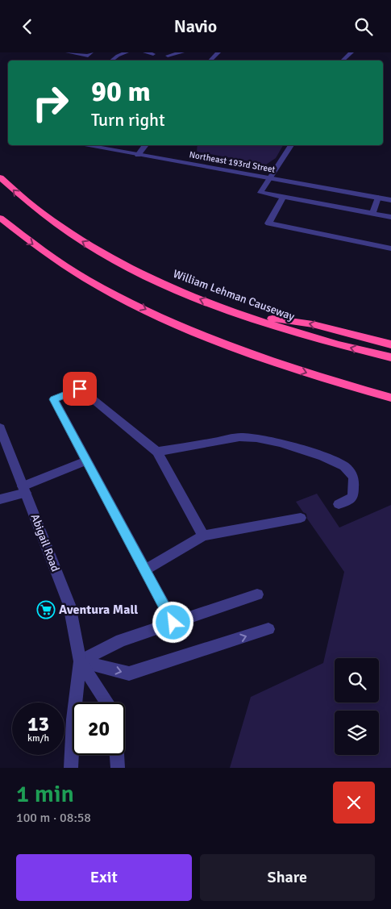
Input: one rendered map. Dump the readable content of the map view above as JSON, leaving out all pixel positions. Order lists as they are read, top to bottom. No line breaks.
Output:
{"streets":{"highway":["William Lehman Causeway"],"street":["Northeast 193rd Street","Abigail Road"]},"places":{"supermarket":["Aventura Mall"]},"page":{"header":"Navio","turn":["90 m","Turn right"],"speed":"13 km/h","limit":"20","heading":["1 min","100 m · 08:58"],"buttons":["Exit","Share"]}}
